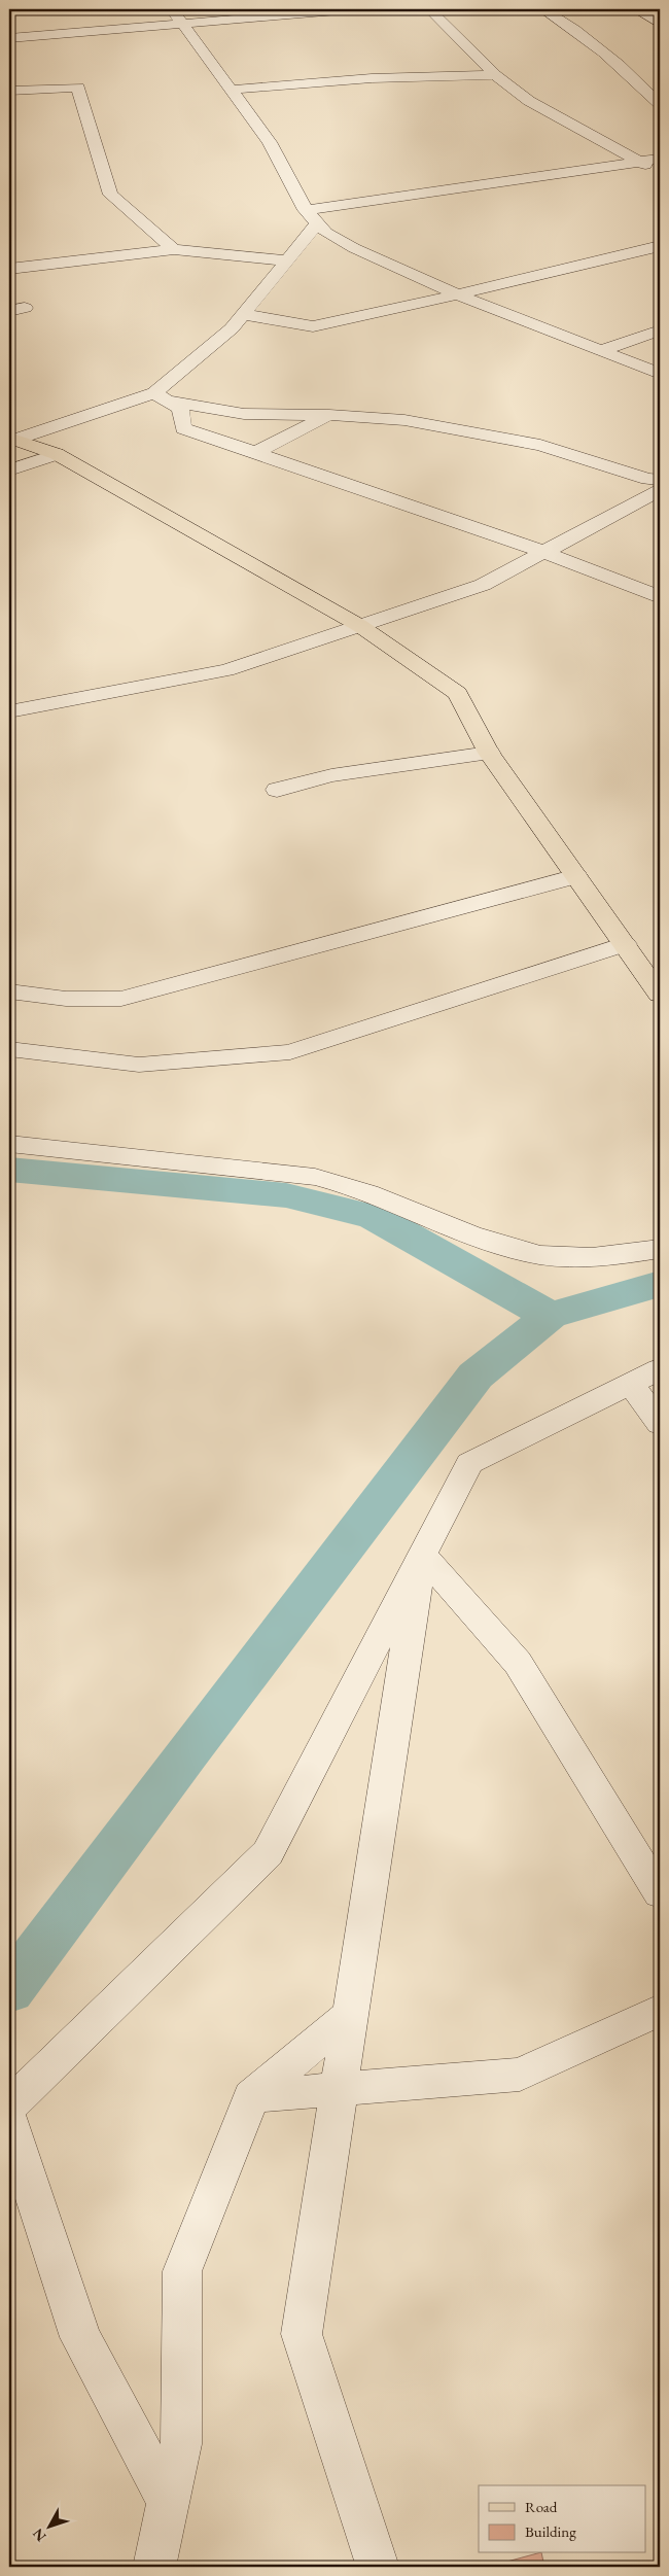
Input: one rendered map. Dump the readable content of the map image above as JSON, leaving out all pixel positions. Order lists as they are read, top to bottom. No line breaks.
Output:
{"legend":["Road","Building"],"north":"bottom left"}
